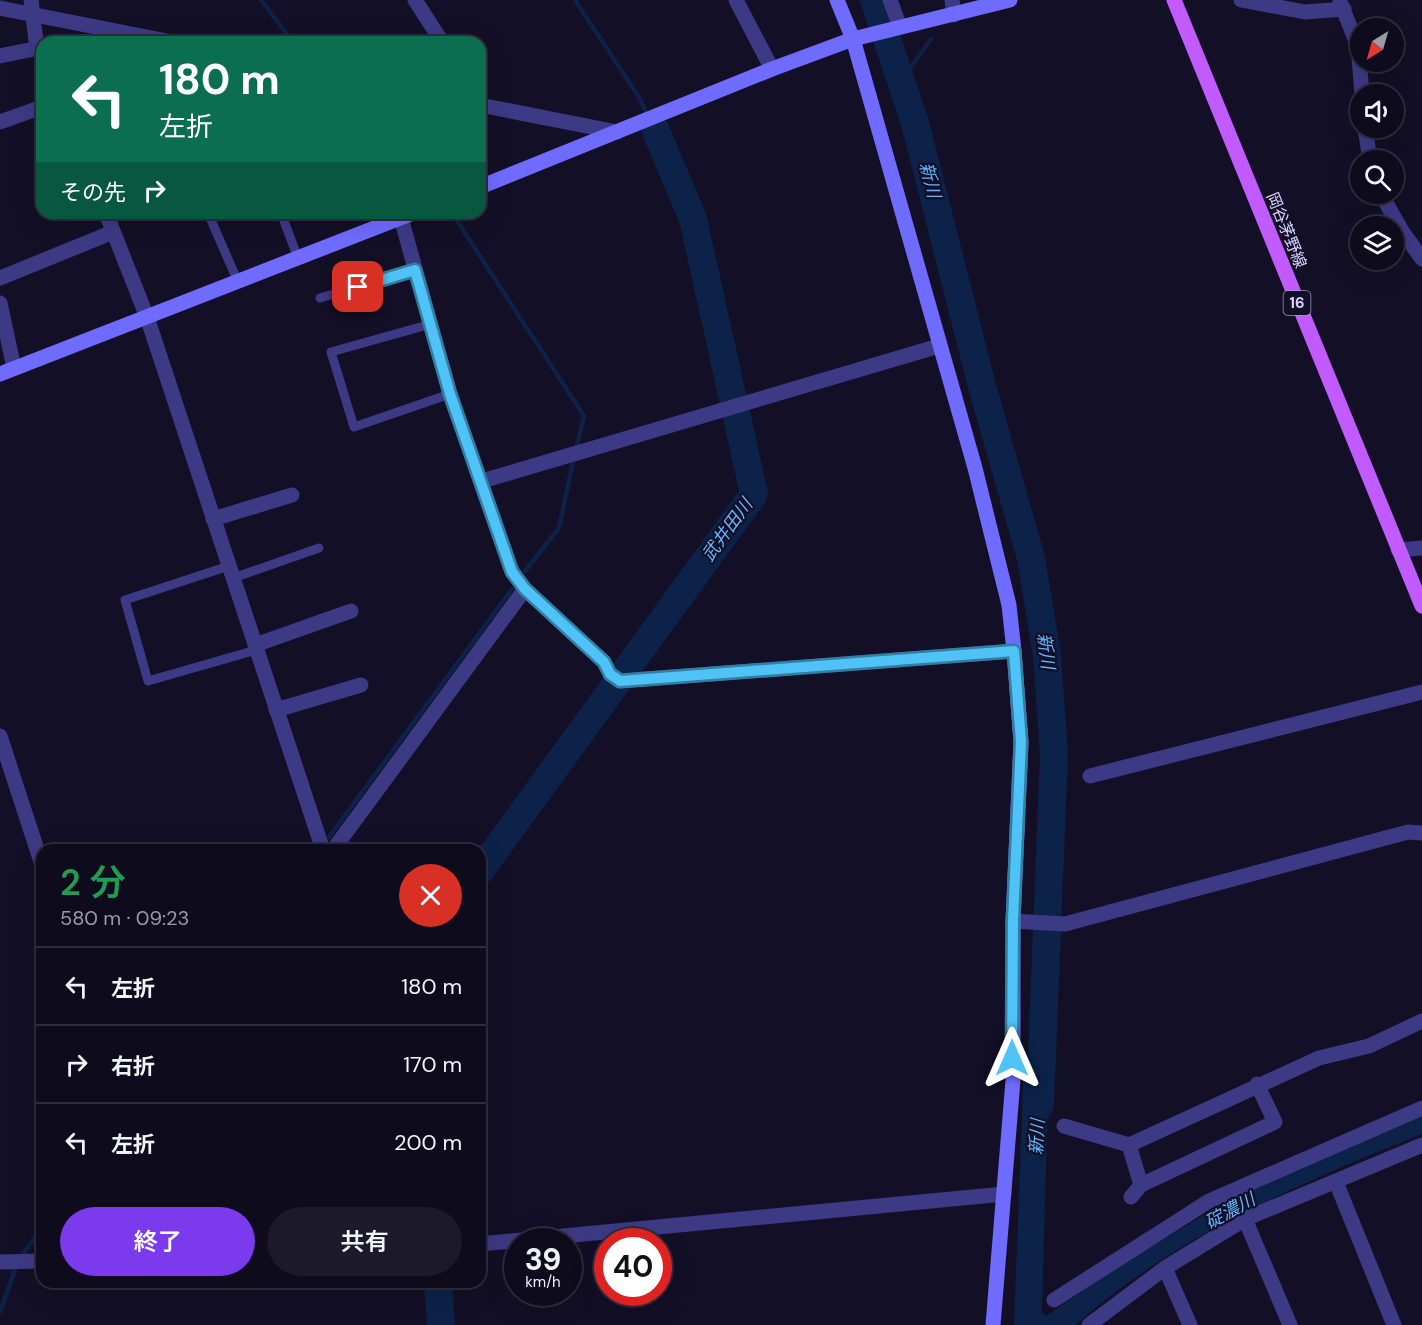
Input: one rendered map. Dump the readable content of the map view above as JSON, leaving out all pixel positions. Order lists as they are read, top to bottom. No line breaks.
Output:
{"streets":{"main road":["岡谷茅野線","16"]},"water":["新川","武井田川","碇濃川"],"north":"bottom left","page":{"turn":["180 m","左折"],"then":"その先","heading":["2 分","580 m · 09:23"],"list":[{"name":"左折","value":"180 m"},{"name":"右折","value":"170 m"},{"name":"左折","value":"200 m"}],"buttons":["終了","共有"],"speed":"39 km/h","limit":"40"}}
